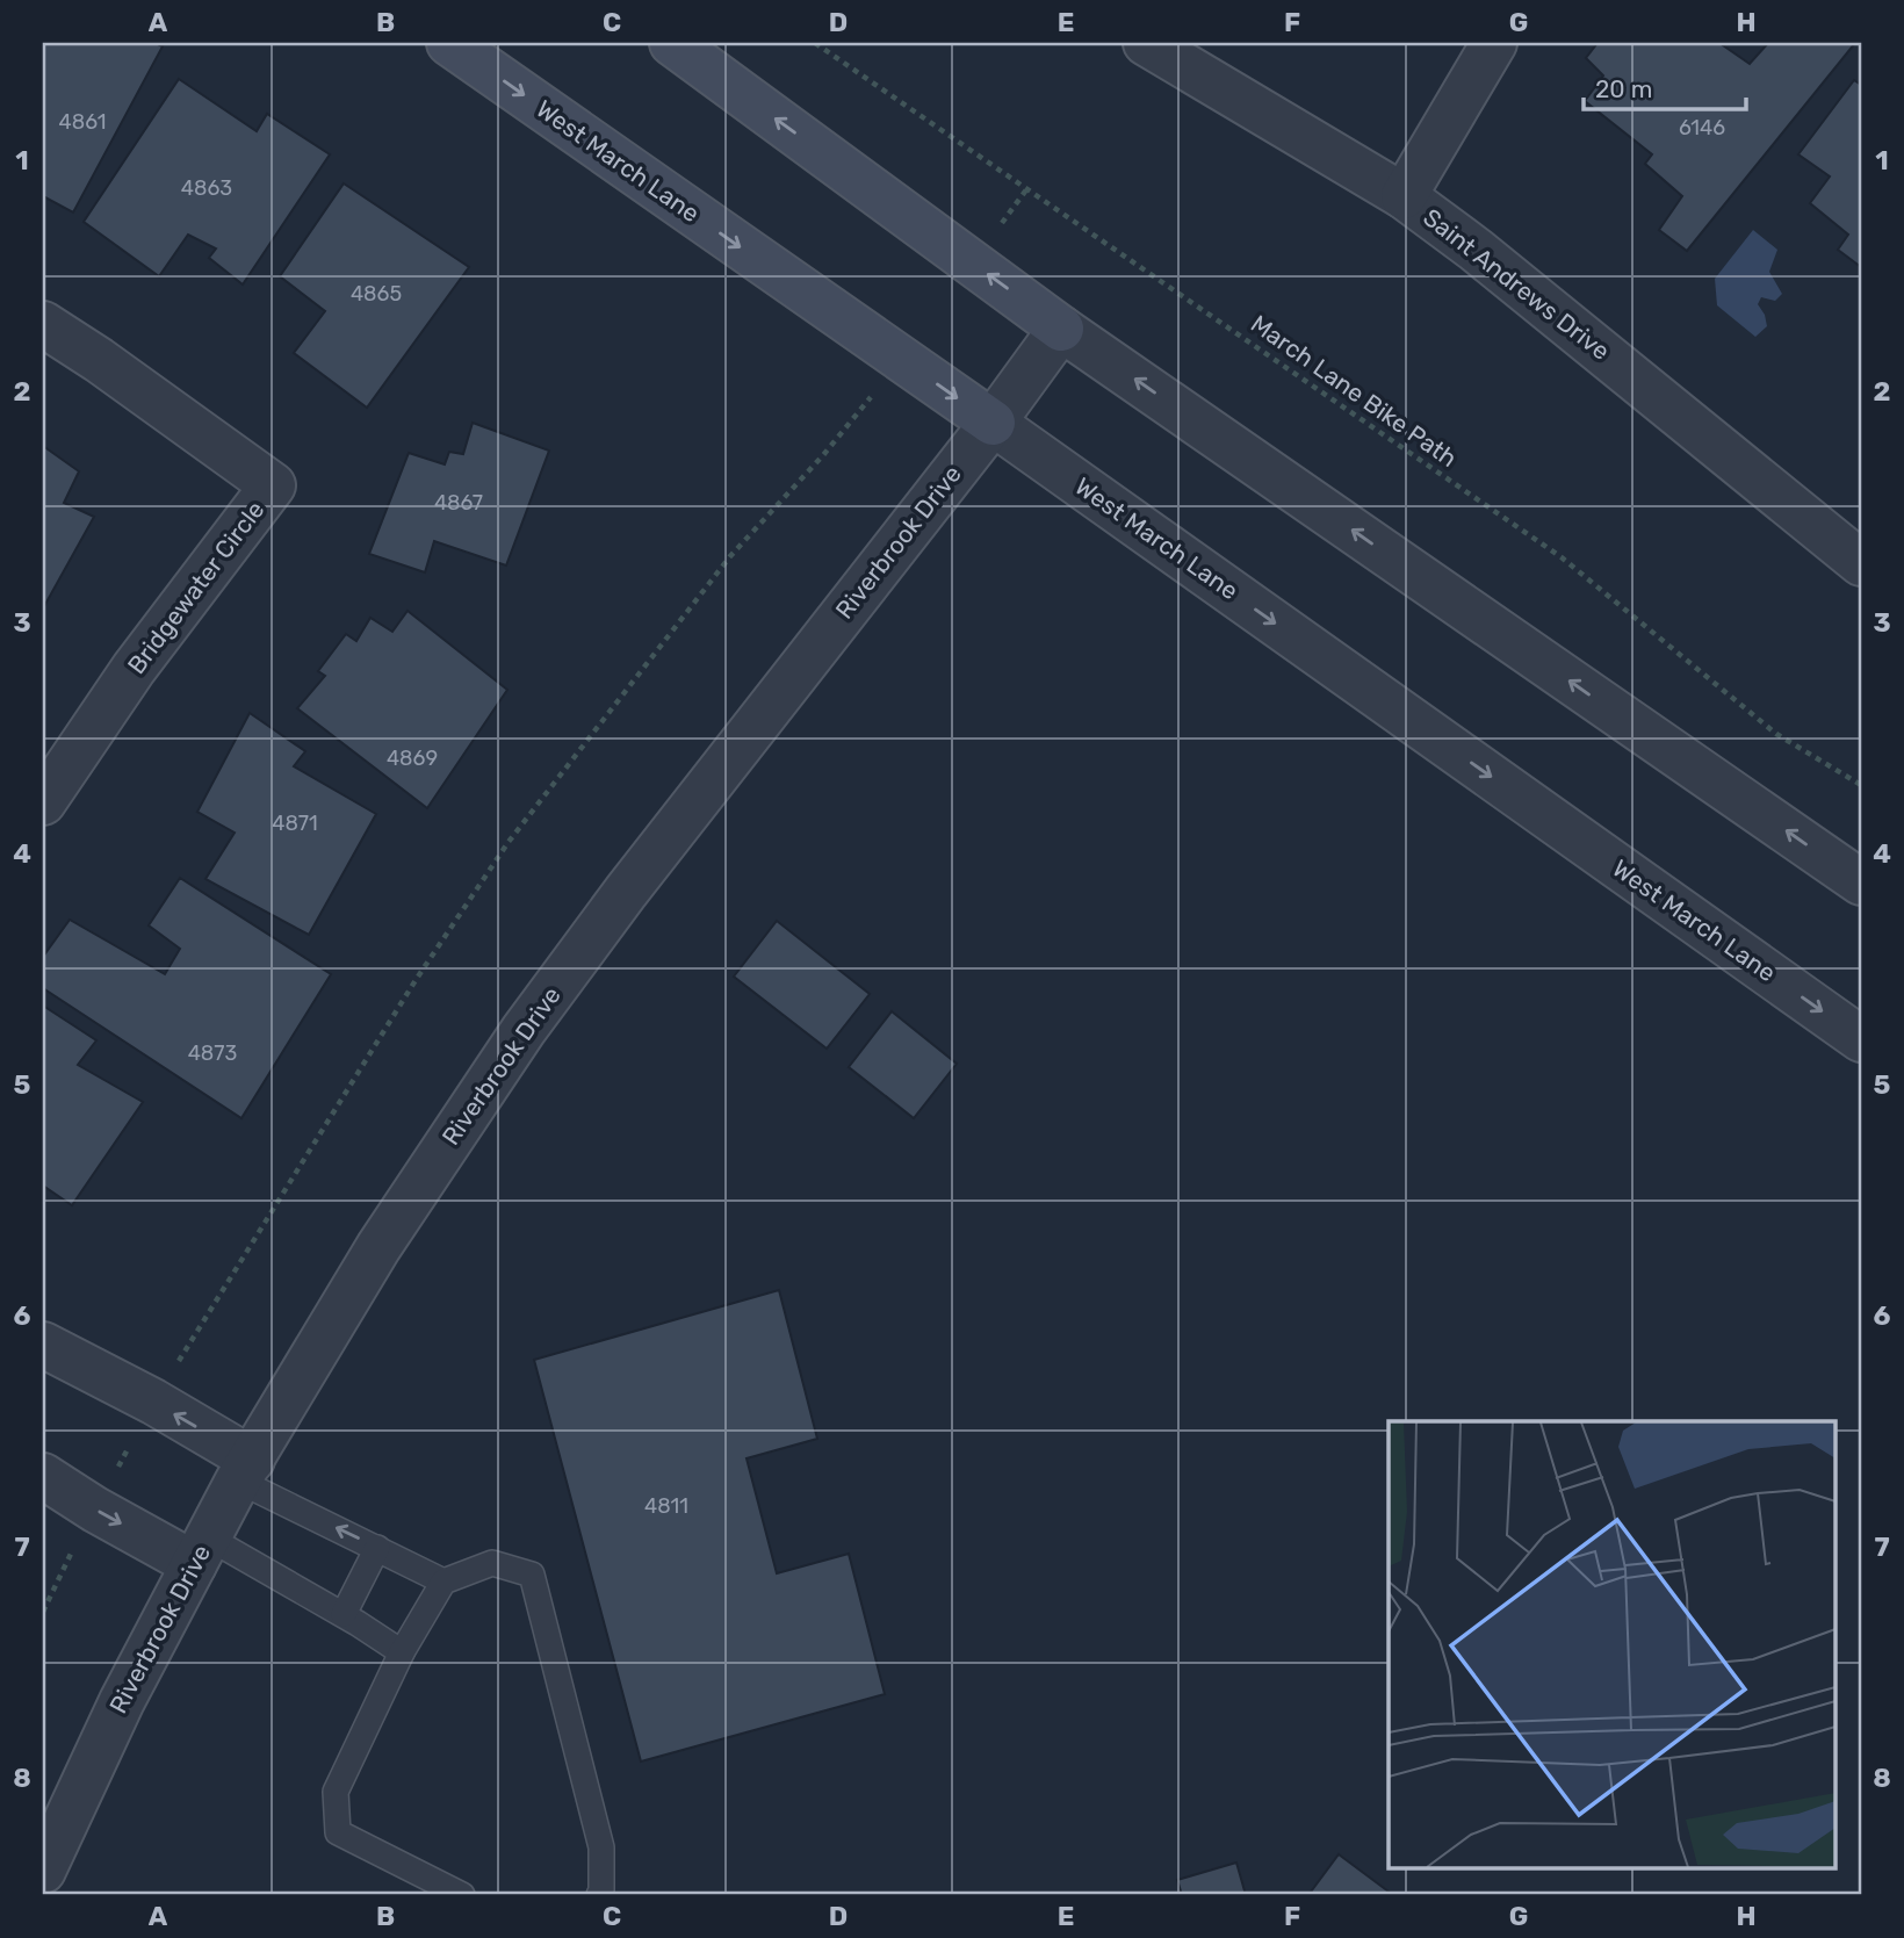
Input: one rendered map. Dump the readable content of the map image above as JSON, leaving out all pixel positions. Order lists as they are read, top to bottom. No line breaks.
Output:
{"streets":{"main road":["West March Lane"],"street":["Saint Andrews Drive","Riverbrook Drive","Bridgewater Circle"],"path":["March Lane Bike Path"]},"crossings":[["West March Lane","Riverbrook Drive"]],"one_way":["West March Lane"],"house_numbers":["4861","6146","4863","4865","4867","4869","4871","4873","4811"],"scale_bar":"20 m","grid":{"columns":["A","B","C","D","E","F","G","H"],"rows":["1","2","3","4","5","6","7","8"]}}
